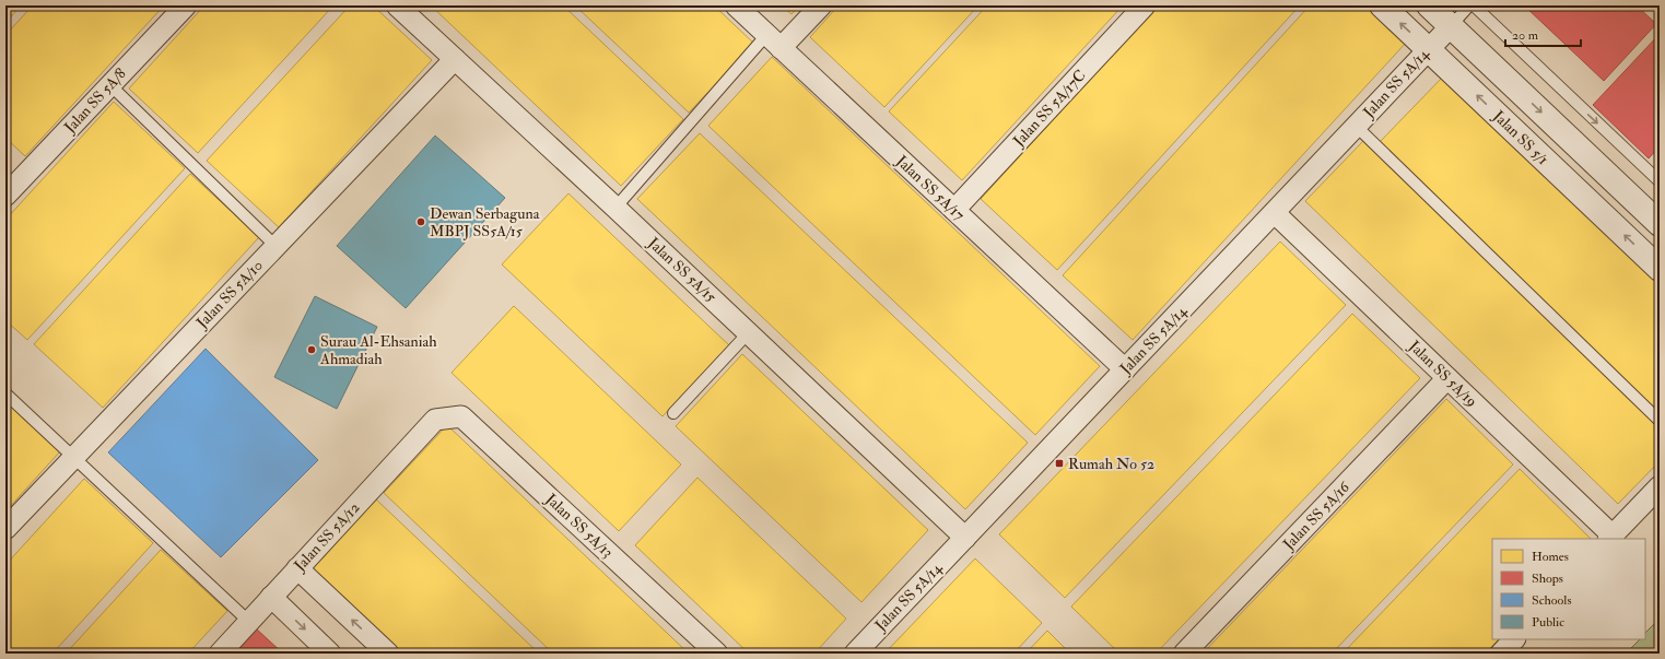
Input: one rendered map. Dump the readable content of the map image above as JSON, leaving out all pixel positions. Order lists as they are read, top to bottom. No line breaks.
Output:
{"streets":{"street":["Jalan SS 5A/14","Jalan SS 5A/8","Jalan SS 5A/17C","Jalan SS 5/1","Jalan SS 5A/17","Jalan SS 5A/15","Jalan SS 5A/10","Jalan SS 5A/19","Jalan SS 5A/16","Jalan SS 5A/13","Jalan SS 5A/12"]},"crossings":[["Jalan SS 5A/14","Jalan SS 5/1"],["Jalan SS 5A/14","Jalan SS 5A/17"],["Jalan SS 5A/14","Jalan SS 5A/15"],["Jalan SS 5A/14","Jalan SS 5A/19"],["Jalan SS 5A/17C","Jalan SS 5A/17"],["Jalan SS 5A/15","Jalan SS 5A/10"],["Jalan SS 5A/19","Jalan SS 5A/16"],["Jalan SS 5A/13","Jalan SS 5A/12"]],"places":{"other":["Dewan Serbaguna MBPJ SS5A/15","Surau Al-Ehsaniah Ahmadiah"],"transit":["Rumah No 52"]},"legend":["Homes","Shops","Schools","Public"],"scale_bar":"20 m"}
